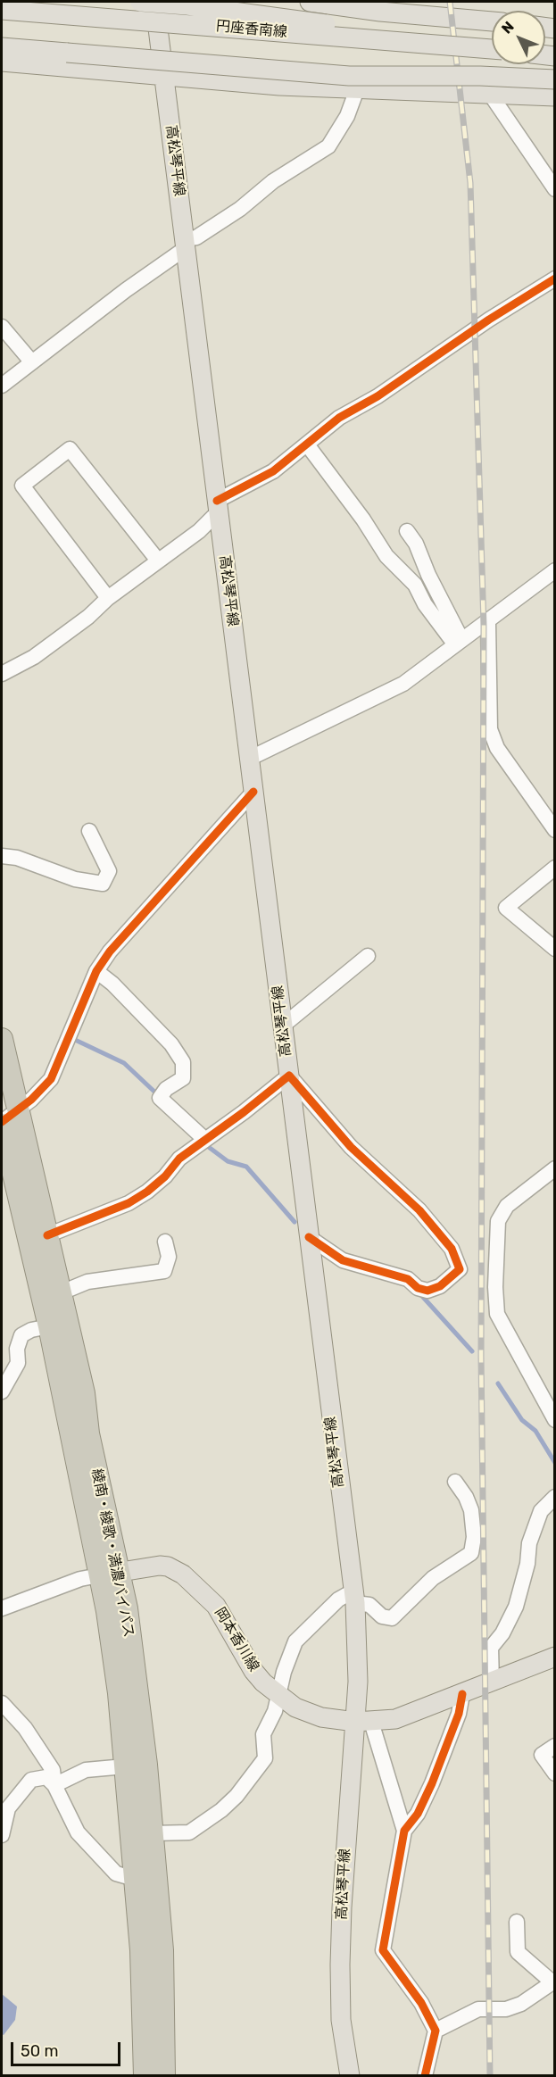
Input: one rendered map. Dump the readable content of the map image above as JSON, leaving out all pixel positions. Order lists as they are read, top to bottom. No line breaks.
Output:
{"streets":{"highway":["綾南・綾歌・満濃バイパス"],"main road":["円座香南線","高松琴平線","岡本香川線"]},"crossings":[["高松琴平線","岡本香川線"],["綾南・綾歌・満濃バイパス","岡本香川線"]],"scale_bar":"50 m","north":"top left"}
